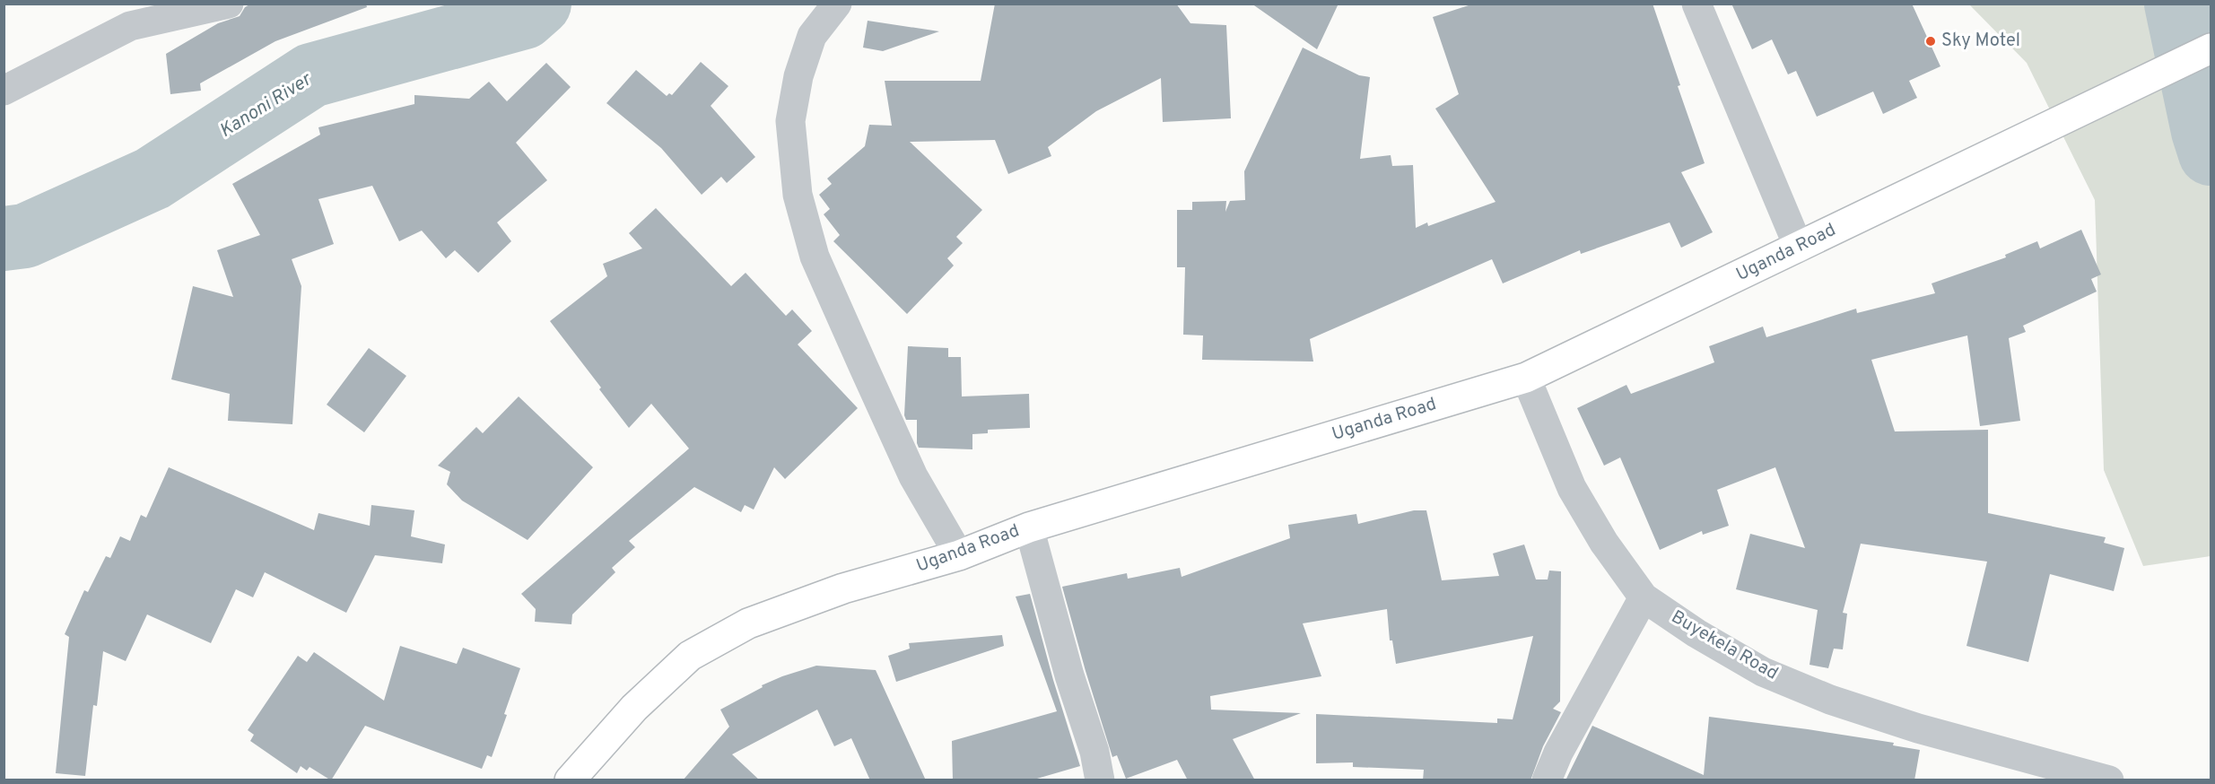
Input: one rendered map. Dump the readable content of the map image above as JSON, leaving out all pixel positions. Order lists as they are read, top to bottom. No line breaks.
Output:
{"streets":{"main road":["Uganda Road"],"street":["Buyekela Road"]},"crossings":[["Uganda Road","Buyekela Road"]],"water":["Kanoni River"],"places":["Sky Motel"]}
